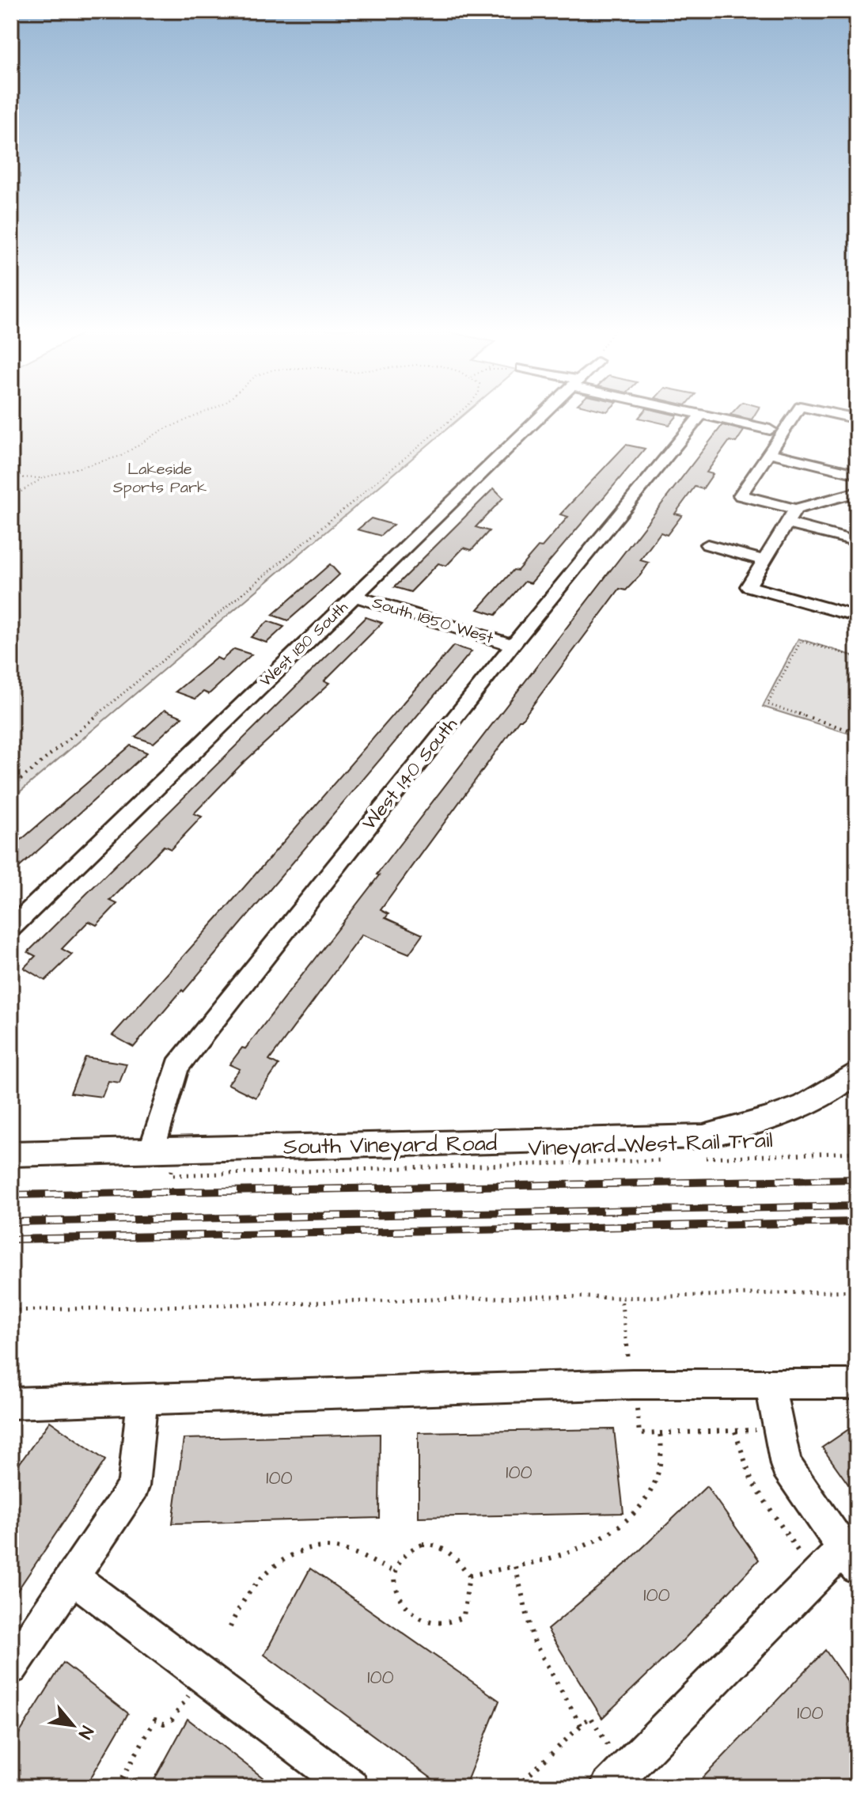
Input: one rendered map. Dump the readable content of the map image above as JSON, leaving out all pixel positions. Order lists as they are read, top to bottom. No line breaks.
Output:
{"streets":{"street":["South 1850 West","West 180 South","West 140 South","South Vineyard Road"],"path":["Vineyard West Rail Trail"]},"crossings":[["South 1850 West","West 180 South"],["South 1850 West","West 140 South"],["West 140 South","South Vineyard Road"]],"parks":["Lakeside Sports Park"],"house_numbers":["100","100","100","100","100"],"north":"bottom right"}
